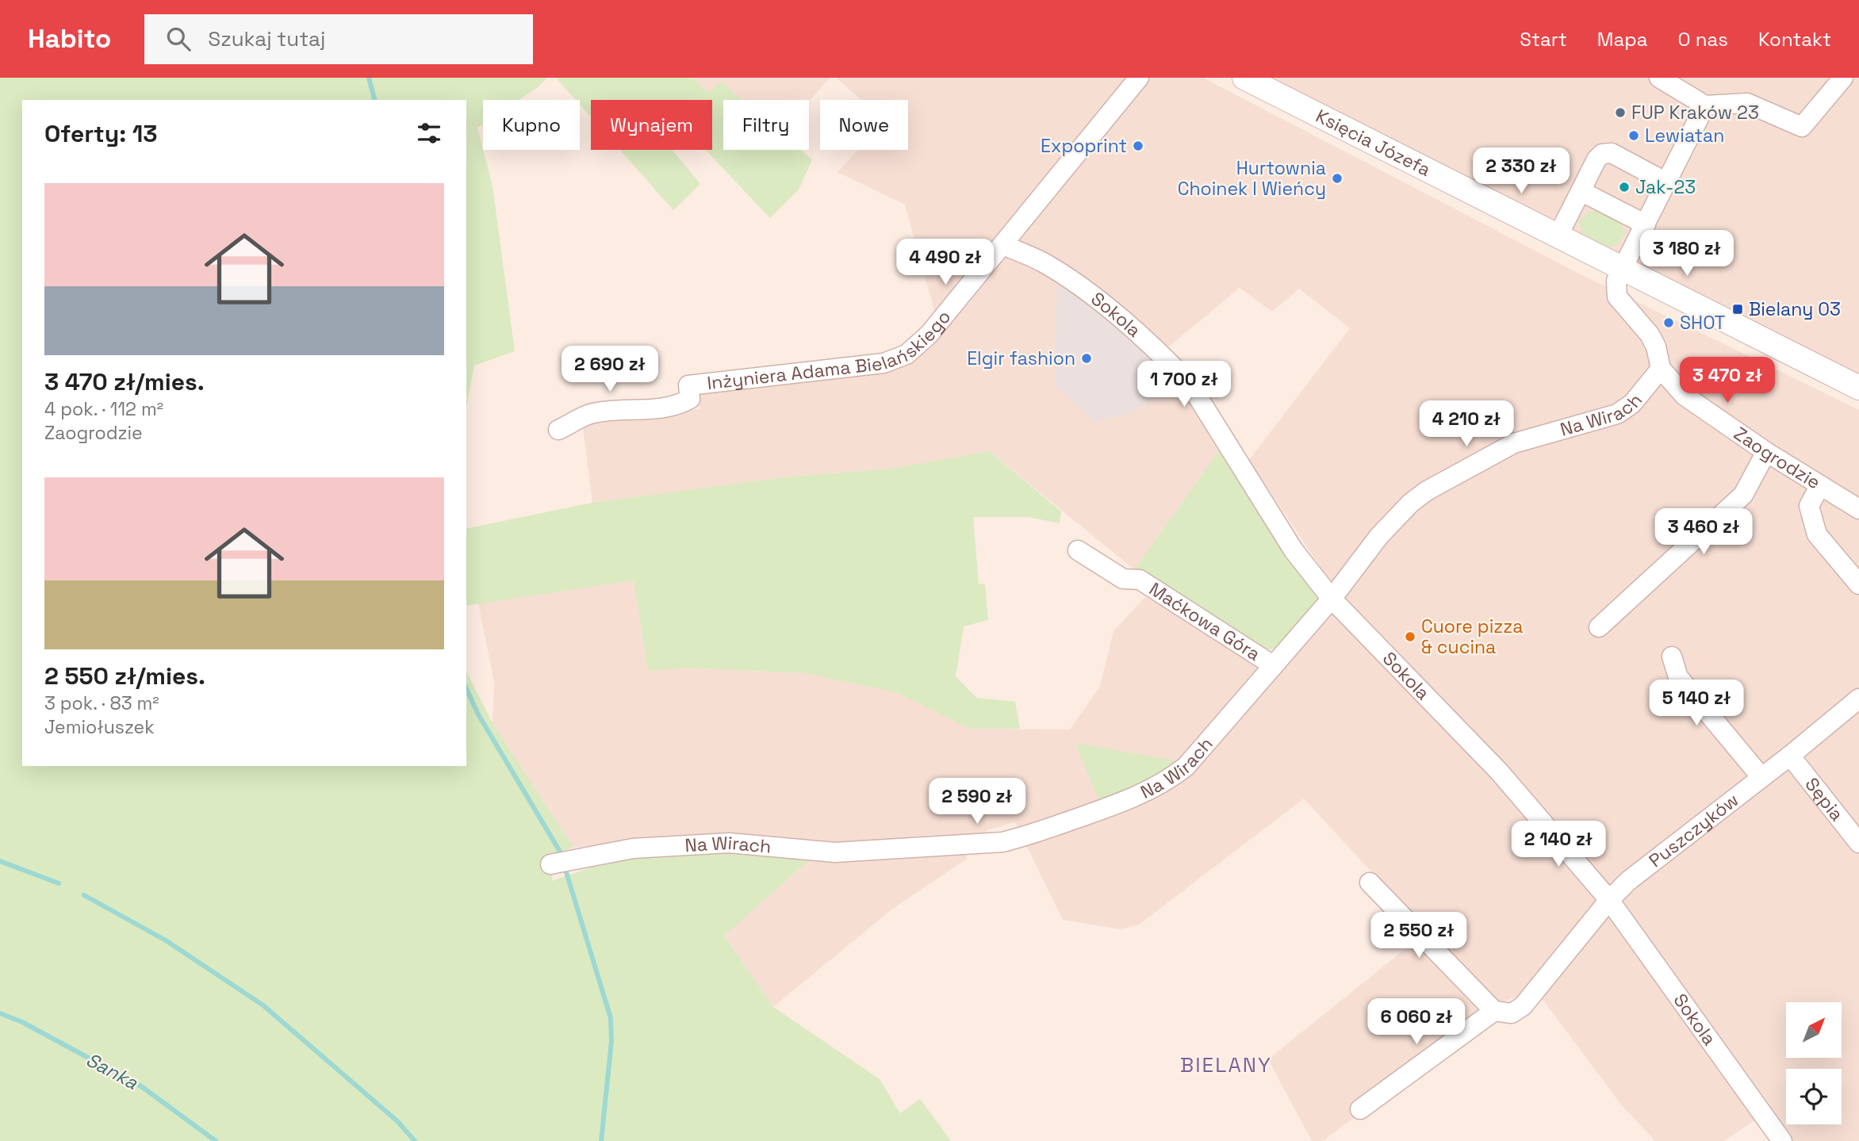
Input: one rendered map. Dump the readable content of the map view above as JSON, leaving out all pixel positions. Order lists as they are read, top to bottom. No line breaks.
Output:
{"streets":{"street":["Księcia Józefa","Sokola","Inżyniera Adama Bielańskiego","Na Wirach","Zaogrodzie","Maćkowa Góra","Sępia","Puszczyków"]},"crossings":[["Księcia Józefa","Zaogrodzie"],["Sokola","Inżyniera Adama Bielańskiego"],["Sokola","Na Wirach"],["Sokola","Puszczyków"],["Na Wirach","Zaogrodzie"],["Na Wirach","Maćkowa Góra"],["Sępia","Puszczyków"]],"districts":["BIELANY"],"water":["Sanka"],"places":{"other":["FUP Kraków 23","Lewiatan","Expoprint","Hurtownia Choinek I Wieńcy","Jak-23","SHOT","Elgir fashion","Cuore pizza & cucina"],"transit":["Bielany 03"]},"north":"top right","page":{"header":"Habito","search":"Szukaj tutaj","nav":["Start","Mapa","O nas","Kontakt"],"chip":["Kupno","Wynajem","Filtry","Nowe"],"heading":"Oferty: 13","price":["2 330 zł","3 180 zł","4 490 zł","2 690 zł","3 470 zł","1 700 zł","4 210 zł","3 460 zł","5 140 zł","2 590 zł","2 140 zł","2 550 zł","6 060 zł"],"list":[{"name":"3 470 zł/mies.","note":"4 pok. · 112 m² · Zaogrodzie"},{"name":"2 550 zł/mies.","note":"3 pok. · 83 m² · Jemiołuszek"}]}}
